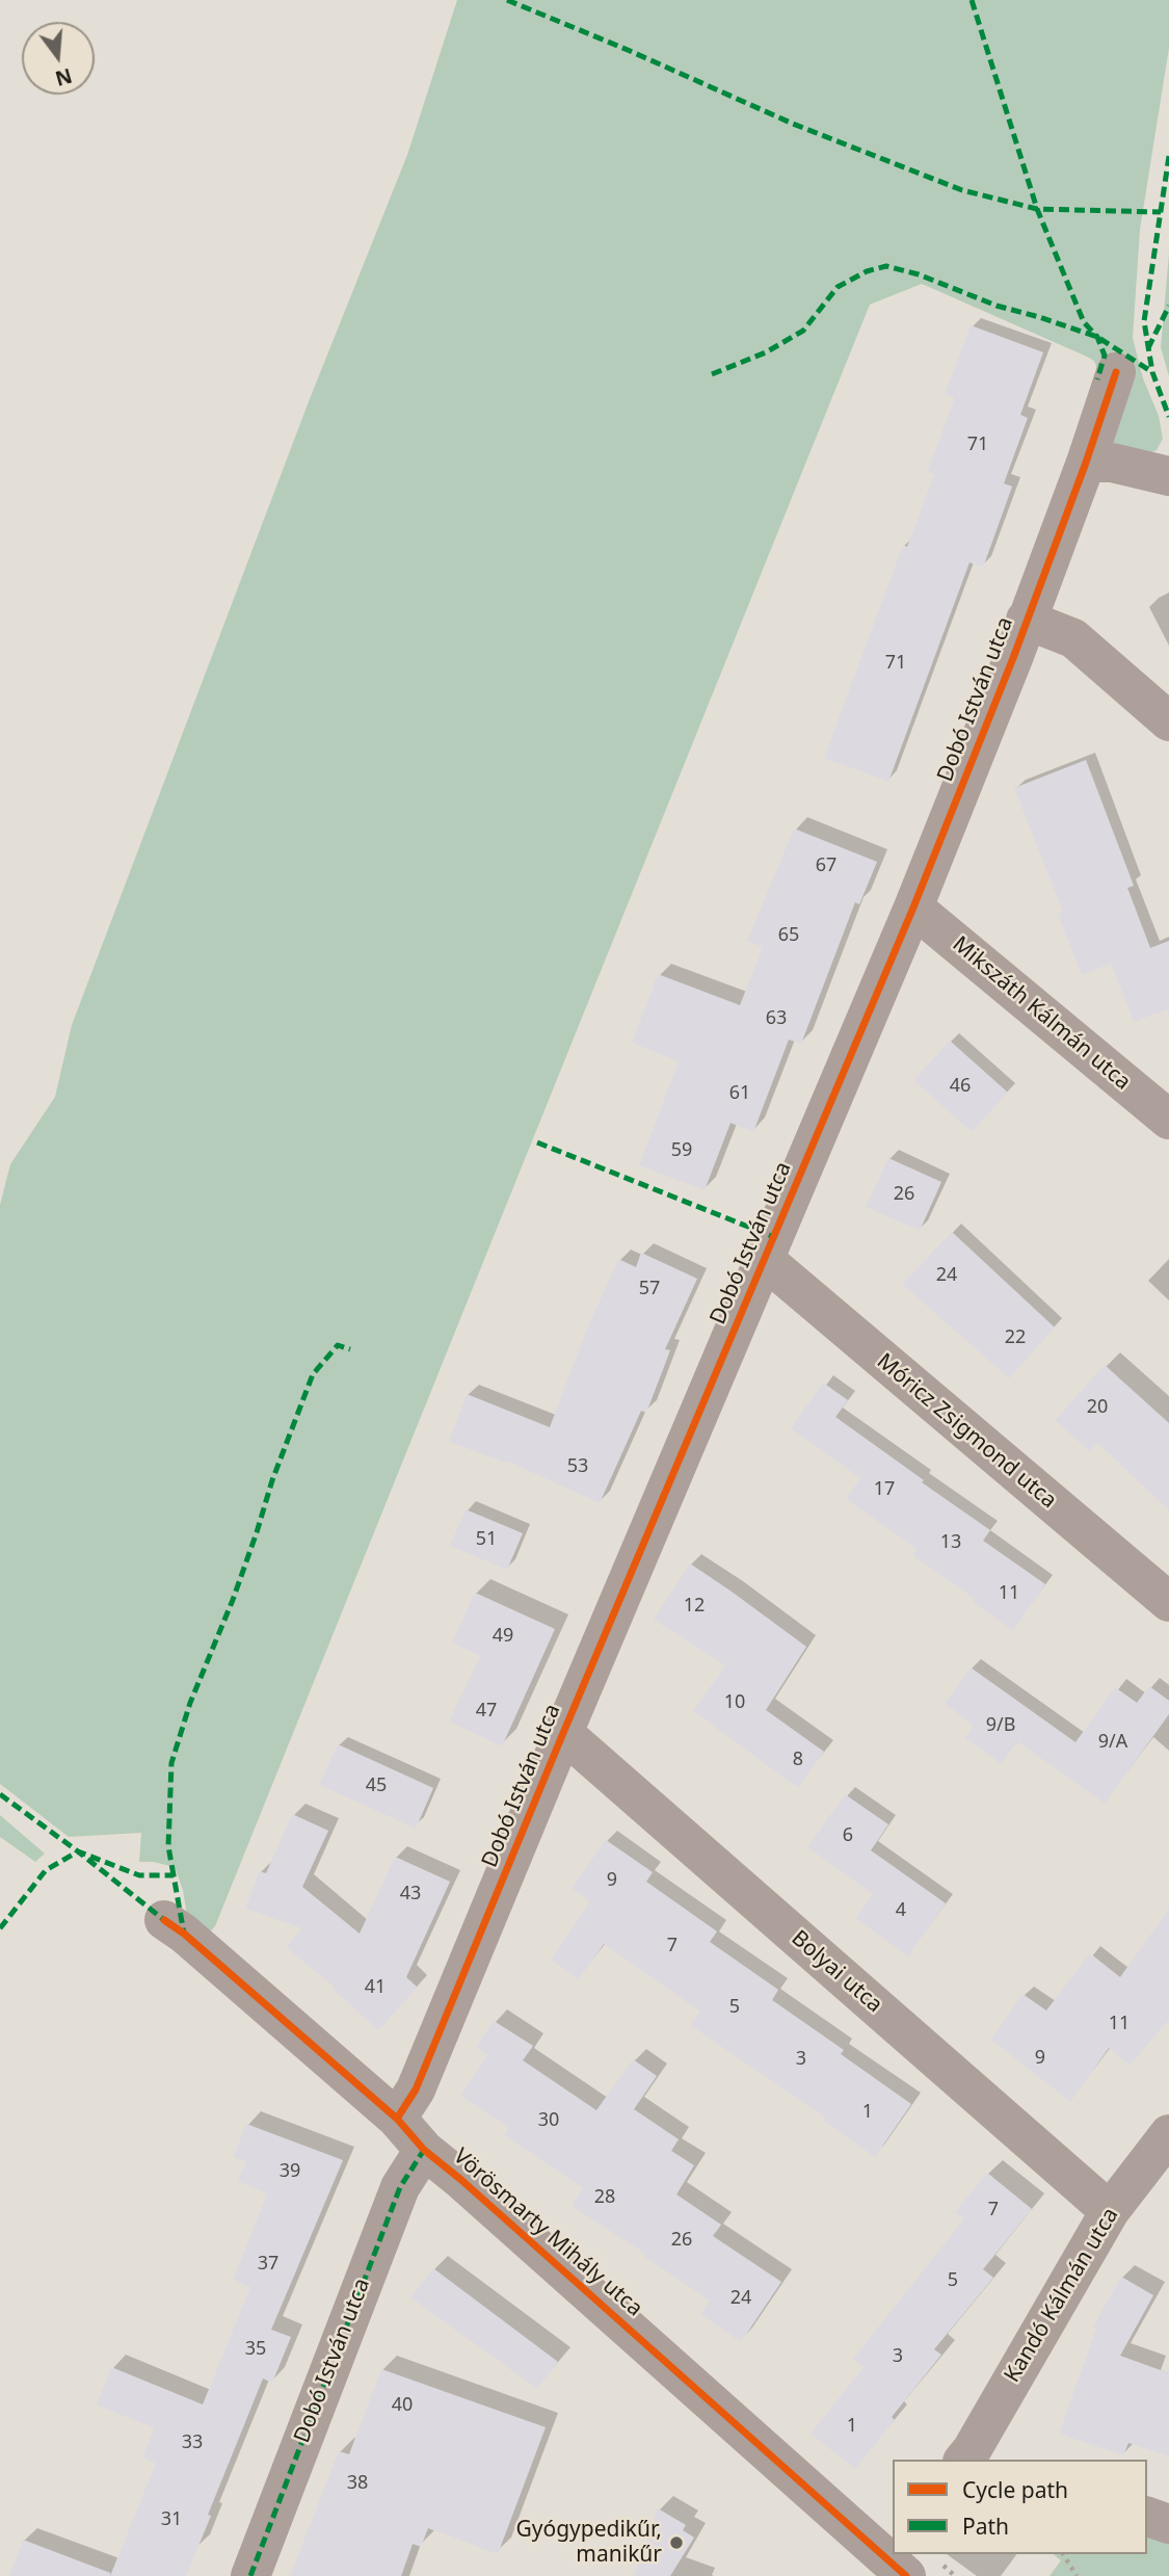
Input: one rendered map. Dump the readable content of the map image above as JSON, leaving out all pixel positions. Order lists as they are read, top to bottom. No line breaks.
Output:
{"streets":{"street":["Dobó István utca","Mikszáth Kálmán utca","Móricz Zsigmond utca","Bolyai utca","Vörösmarty Mihály utca","Kandó Kálmán utca"]},"crossings":[["Dobó István utca","Mikszáth Kálmán utca"],["Dobó István utca","Móricz Zsigmond utca"],["Dobó István utca","Bolyai utca"],["Dobó István utca","Vörösmarty Mihály utca"],["Bolyai utca","Kandó Kálmán utca"]],"places":["Gyógypedikűr, manikűr"],"house_numbers":["71","71","67","65","63","46","61","59","26","24","57","22","20","53","17","51","13","11","12","49","10","47","9/B","9/A","8","45","6","9","43","4","7","41","5","11","9","3","1","30","39","28","7","26","37","5","24","35","3","40","1","33","38","31"],"legend":["Cycle path","Path"],"north":"bottom"}
